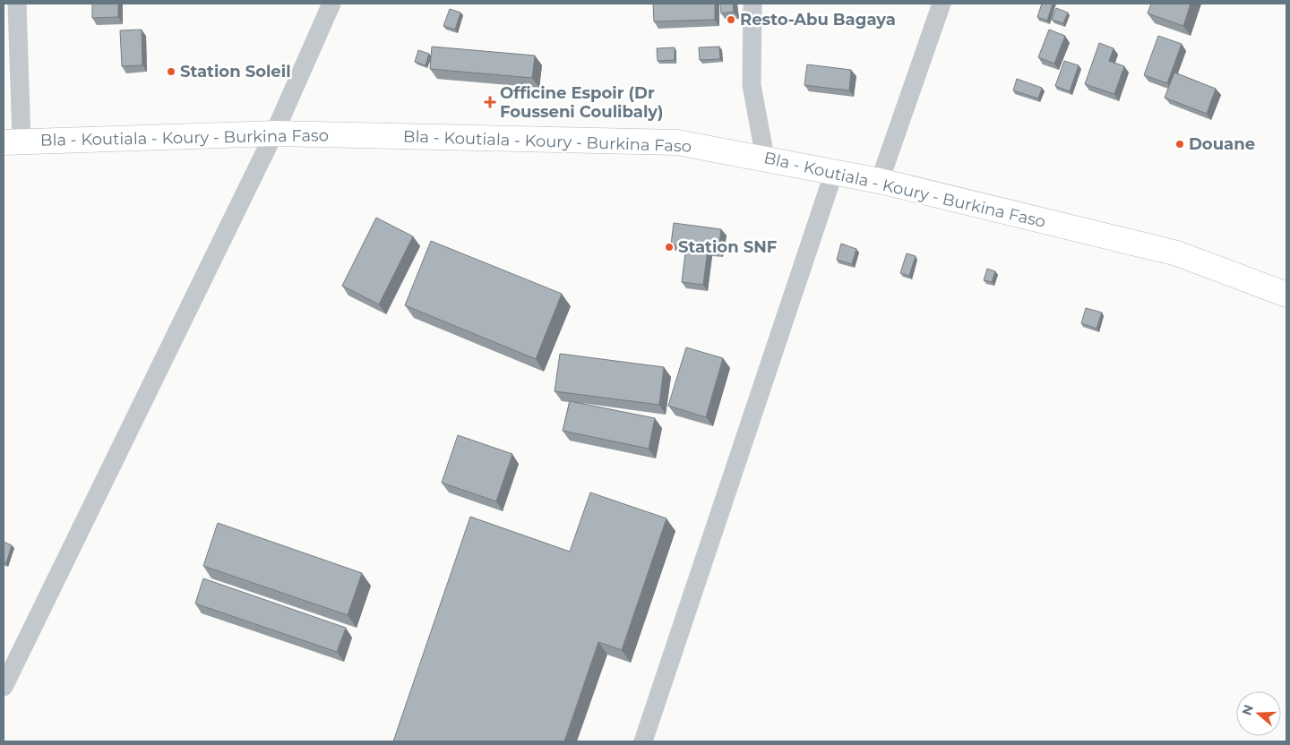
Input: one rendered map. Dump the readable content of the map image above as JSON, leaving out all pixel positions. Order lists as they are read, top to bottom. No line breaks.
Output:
{"streets":{"main road":["Bla - Koutiala - Koury - Burkina Faso"]},"places":{"other":["Resto-Abu Bagaya","Station Soleil","Douane","Station SNF"],"health":["Officine Espoir (Dr Fousseni Coulibaly)"]},"north":"left"}
